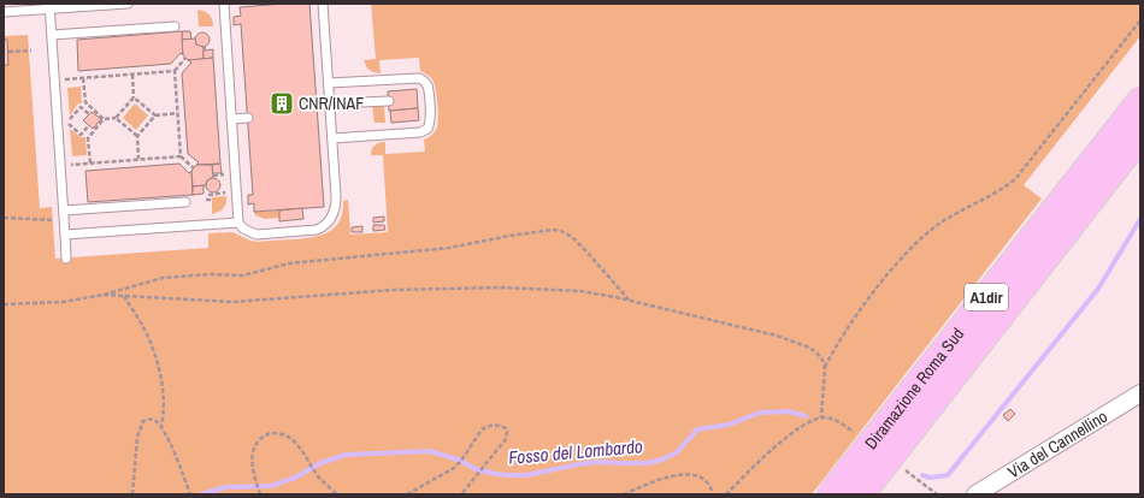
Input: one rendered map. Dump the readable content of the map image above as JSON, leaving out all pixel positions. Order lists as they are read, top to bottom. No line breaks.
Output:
{"streets":{"highway":["A1dir","Diramazione Roma Sud"],"street":["Via del Cannellino"]},"water":["Fosso del Lombardo"],"places":{"building":["CNR/INAF"]}}
